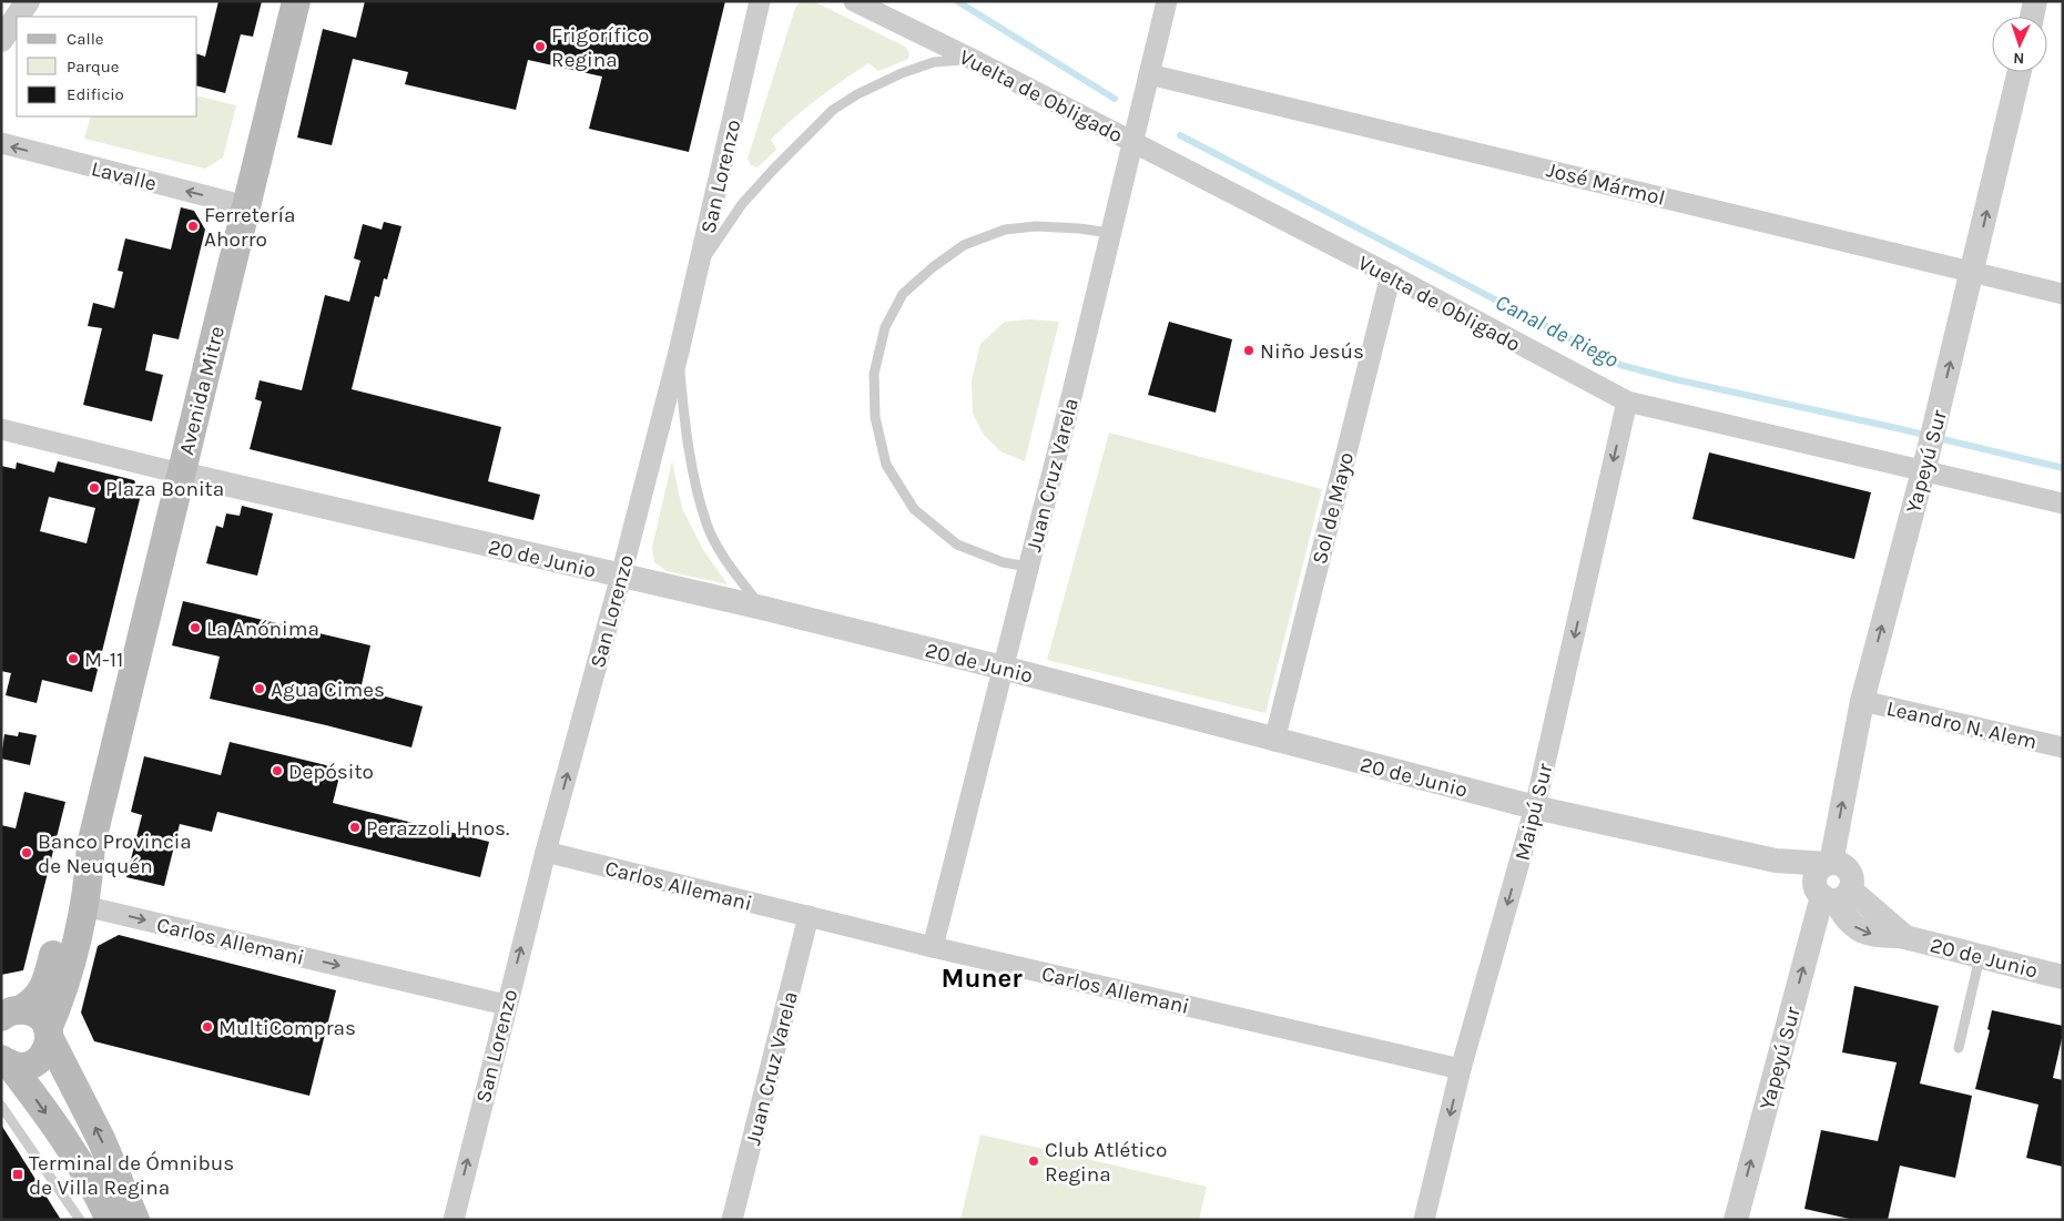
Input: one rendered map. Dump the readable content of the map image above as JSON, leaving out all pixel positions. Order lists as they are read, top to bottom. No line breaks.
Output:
{"streets":{"main road":["Avenida Mitre"],"street":["Vuelta de Obligado","Lavalle","San Lorenzo","José Mármol","Yapeyú Sur","Juan Cruz Varela","Sol de Mayo","20 de Junio","Leandro N. Alem","Maipú Sur","Carlos Allemani"]},"crossings":[["Vuelta de Obligado","Yapeyú Sur"],["Vuelta de Obligado","Juan Cruz Varela"],["Vuelta de Obligado","Sol de Mayo"],["Vuelta de Obligado","Maipú Sur"],["Lavalle","Avenida Mitre"],["San Lorenzo","20 de Junio"],["San Lorenzo","Carlos Allemani"],["José Mármol","Yapeyú Sur"],["José Mármol","Juan Cruz Varela"],["Avenida Mitre","20 de Junio"],["Avenida Mitre","Carlos Allemani"],["Yapeyú Sur","20 de Junio"],["Yapeyú Sur","Leandro N. Alem"],["Juan Cruz Varela","20 de Junio"],["Juan Cruz Varela","Carlos Allemani"],["Sol de Mayo","20 de Junio"],["20 de Junio","Maipú Sur"],["Maipú Sur","Carlos Allemani"]],"one_way":["Lavalle","San Lorenzo","Yapeyú Sur","Maipú Sur"],"districts":["Muner"],"water":["Canal de Riego"],"places":{"other":["Frigorífico Regina","Ferretería Ahorro","Niño Jesús","Plaza Bonita","La Anónima","M-11","Agua Cimes","Depósito","Perazzoli Hnos.","Banco Provincia de Neuquén","MultiCompras","Club Atlético Regina"],"transit":["Terminal de Ómnibus de Villa Regina"]},"legend":["Calle","Parque","Edificio"],"north":"bottom"}
